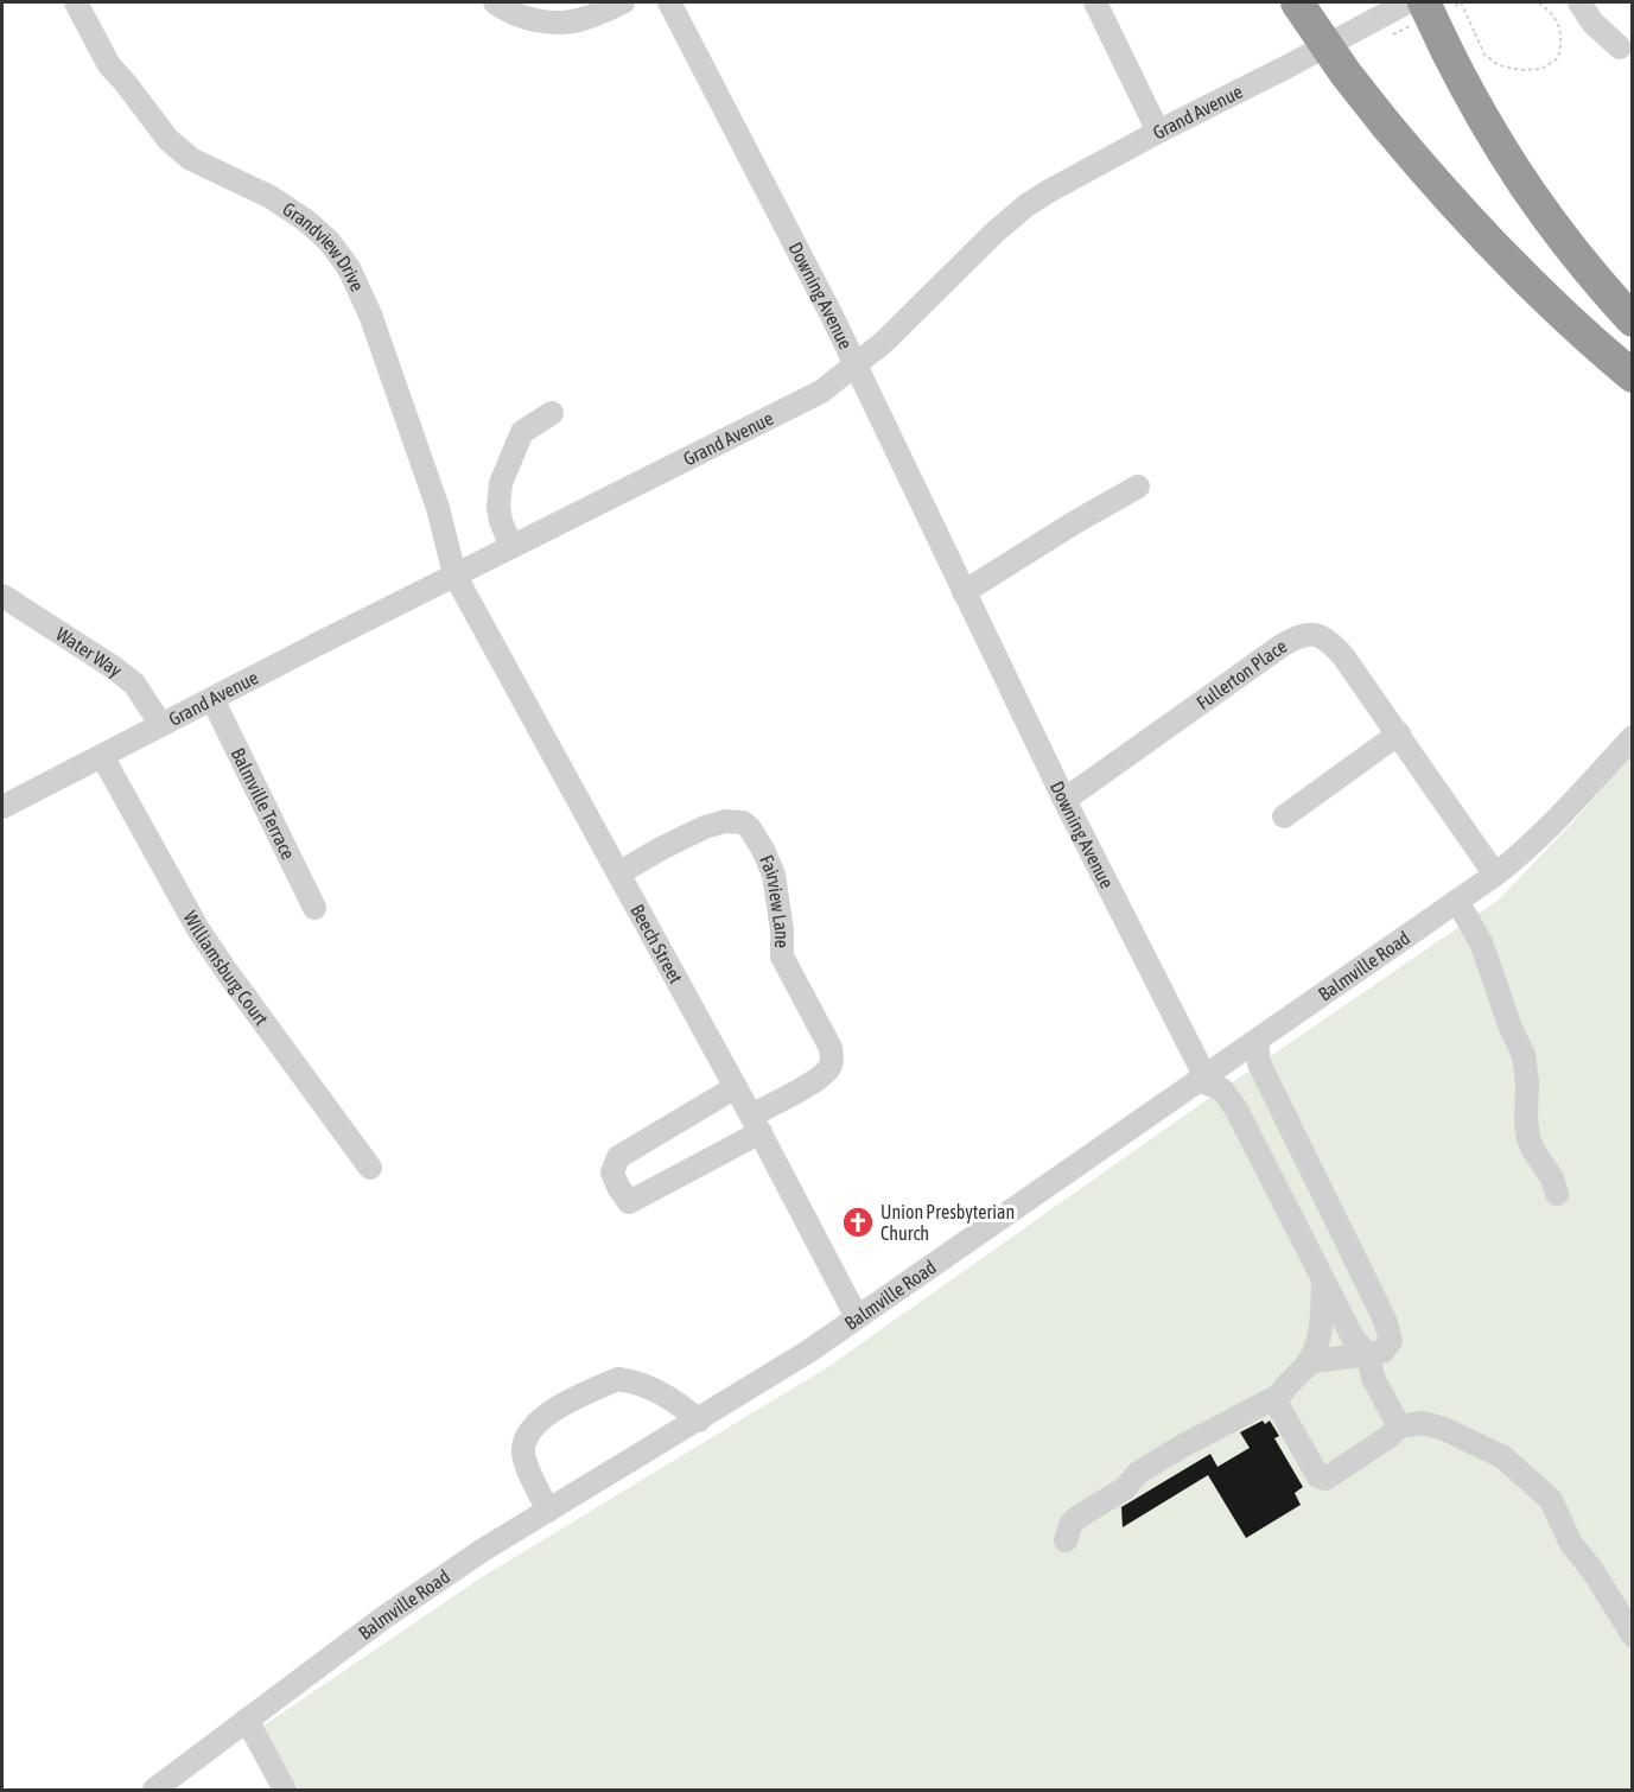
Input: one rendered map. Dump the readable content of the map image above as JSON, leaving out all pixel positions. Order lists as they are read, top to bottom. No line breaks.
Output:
{"streets":{"street":["Grand Avenue","Grandview Drive","Downing Avenue","Water Way","Fullerton Place","Balmville Terrace","Fairview Lane","Beech Street","Balmville Road","Williamsburg Court"]},"crossings":[["Grand Avenue","Grandview Drive"],["Grand Avenue","Downing Avenue"],["Grand Avenue","Water Way"],["Grand Avenue","Balmville Terrace"],["Grand Avenue","Beech Street"],["Grand Avenue","Williamsburg Court"],["Grandview Drive","Beech Street"],["Downing Avenue","Fullerton Place"],["Downing Avenue","Balmville Road"],["Fullerton Place","Balmville Road"],["Fairview Lane","Beech Street"],["Beech Street","Balmville Road"]],"places":{"church":["Union Presbyterian Church"]}}
